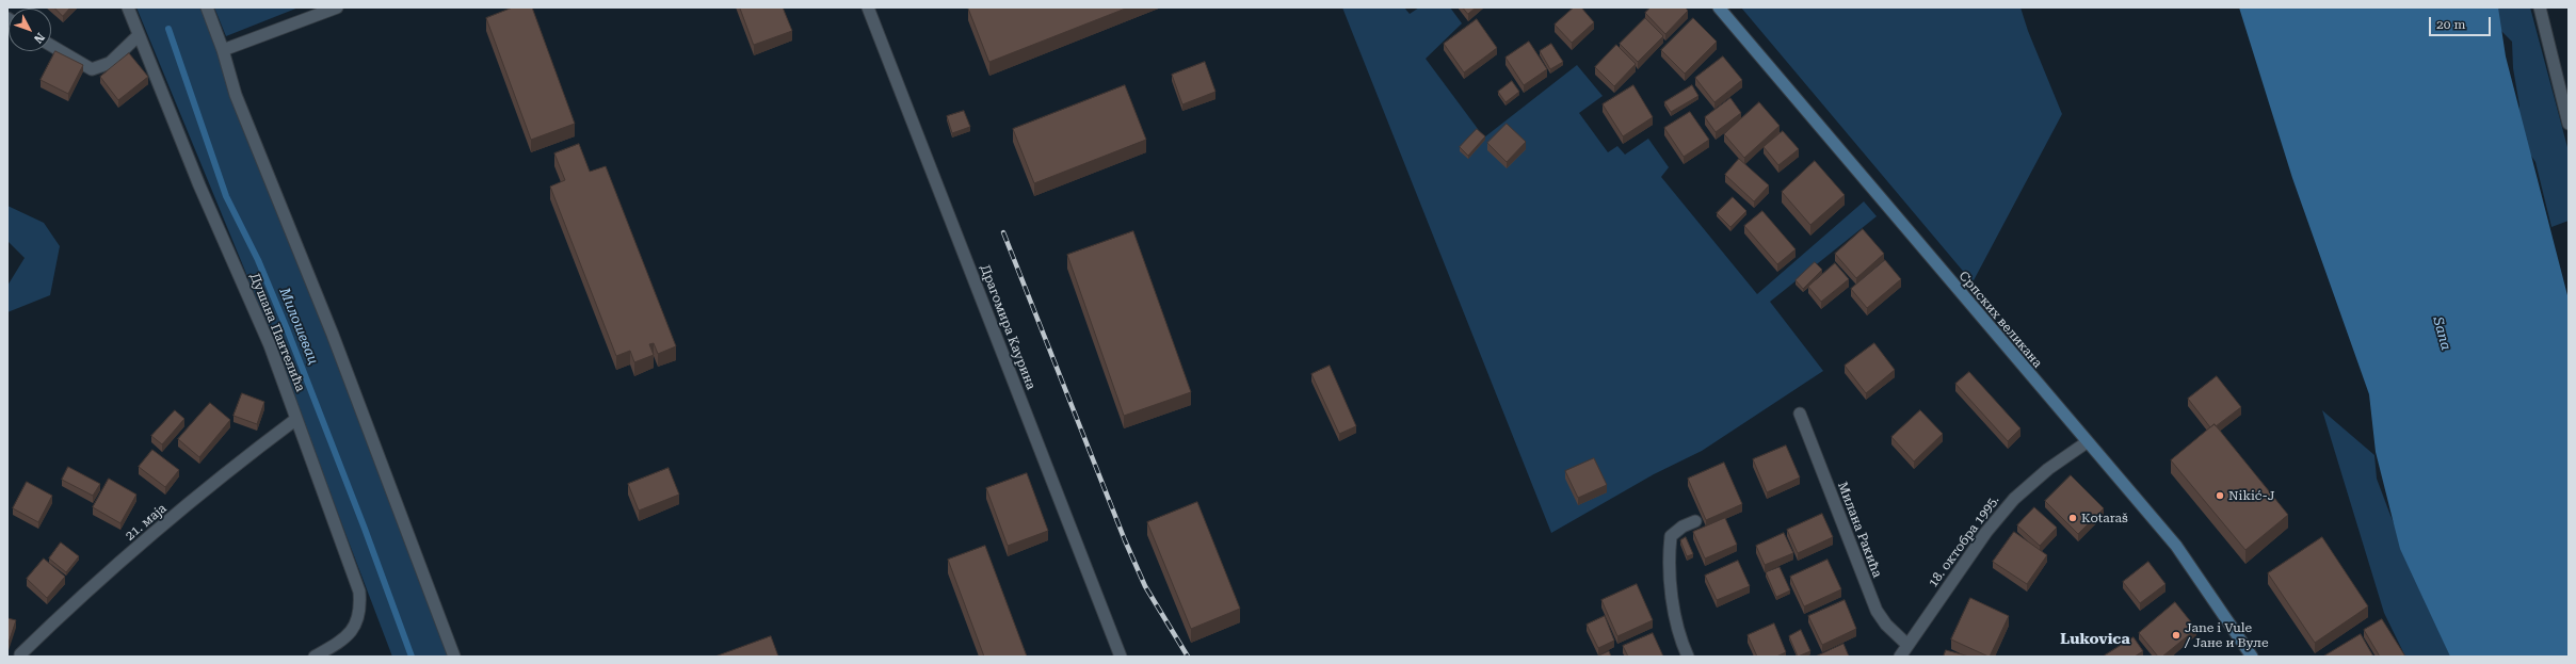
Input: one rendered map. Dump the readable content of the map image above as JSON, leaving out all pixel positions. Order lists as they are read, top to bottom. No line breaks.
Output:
{"streets":{"main road":["Српских великана"],"street":["Драгомира Каурина","Душана Пантелића","21. маја","Милана Ракића","18. октобра 1995."]},"crossings":[["Српских великана","18. октобра 1995."],["Душана Пантелића","21. маја"],["Милана Ракића","18. октобра 1995."]],"districts":["Lukovica"],"water":["Милошевац","Sana"],"places":["Nikić-J","Kotaraš","Jane i Vule / Јане и Вуле"],"scale_bar":"20 m","north":"bottom right"}
